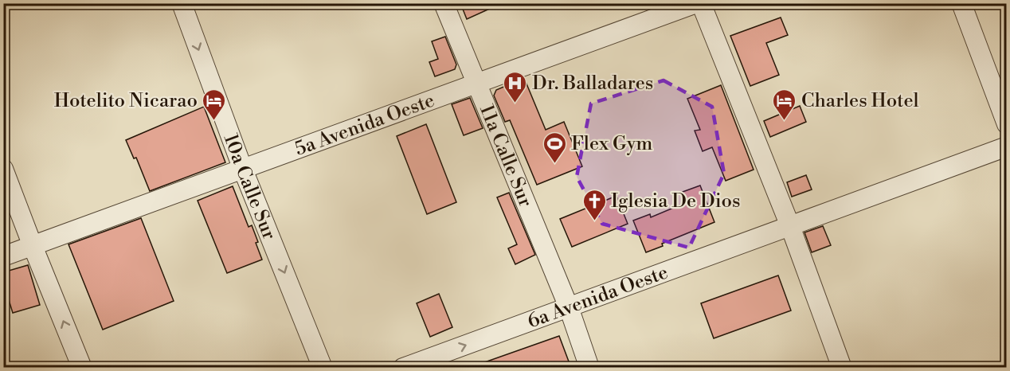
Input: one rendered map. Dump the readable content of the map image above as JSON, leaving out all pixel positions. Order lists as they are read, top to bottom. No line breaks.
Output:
{"streets":{"street":["5a Avenida Oeste","11a Calle Sur","10a Calle Sur","6a Avenida Oeste"]},"crossings":[["5a Avenida Oeste","11a Calle Sur"],["5a Avenida Oeste","10a Calle Sur"],["11a Calle Sur","6a Avenida Oeste"]],"one_way":["10a Calle Sur"],"places":{"hospital":["Dr. Balladares"],"hotel":["Hotelito Nicarao","Charles Hotel"],"sports":["Flex Gym"],"church":["Iglesia De Dios"]}}
